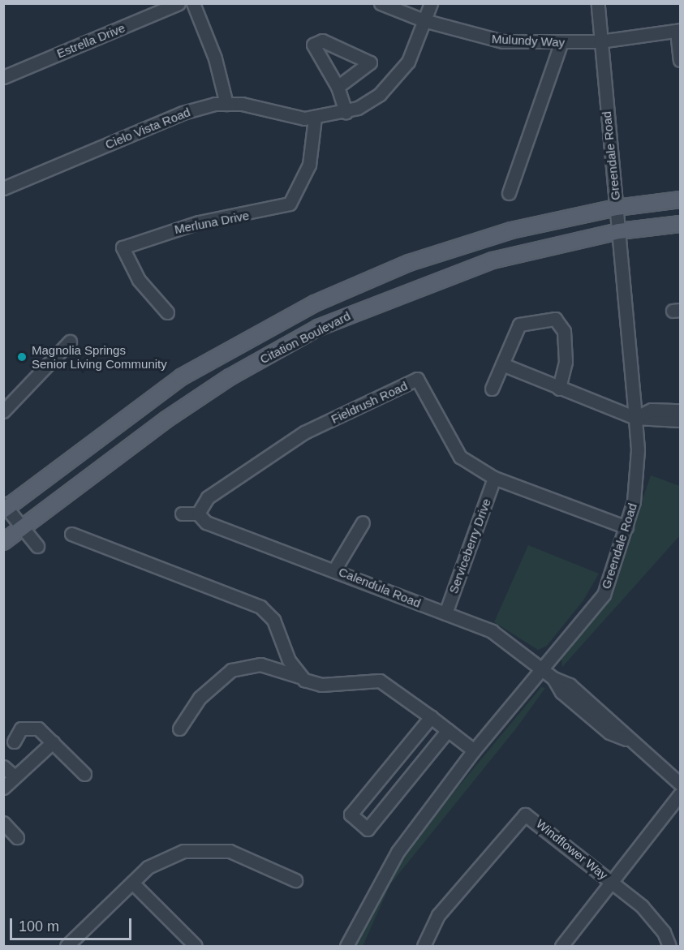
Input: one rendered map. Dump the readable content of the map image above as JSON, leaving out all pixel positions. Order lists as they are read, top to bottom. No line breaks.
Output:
{"streets":{"main road":["Citation Boulevard"],"street":["Estrella Drive","Mulundy Way","Cielo Vista Road","Greendale Road","Merluna Drive","Fieldrush Road","Serviceberry Drive","Calendula Road","Windflower Way"]},"crossings":[["Mulundy Way","Cielo Vista Road"],["Mulundy Way","Greendale Road"],["Cielo Vista Road","Merluna Drive"],["Greendale Road","Citation Boulevard"],["Greendale Road","Fieldrush Road"],["Greendale Road","Calendula Road"],["Fieldrush Road","Serviceberry Drive"],["Fieldrush Road","Calendula Road"],["Serviceberry Drive","Calendula Road"]],"places":["Magnolia Springs Senior Living Community"],"scale_bar":"100 m"}
